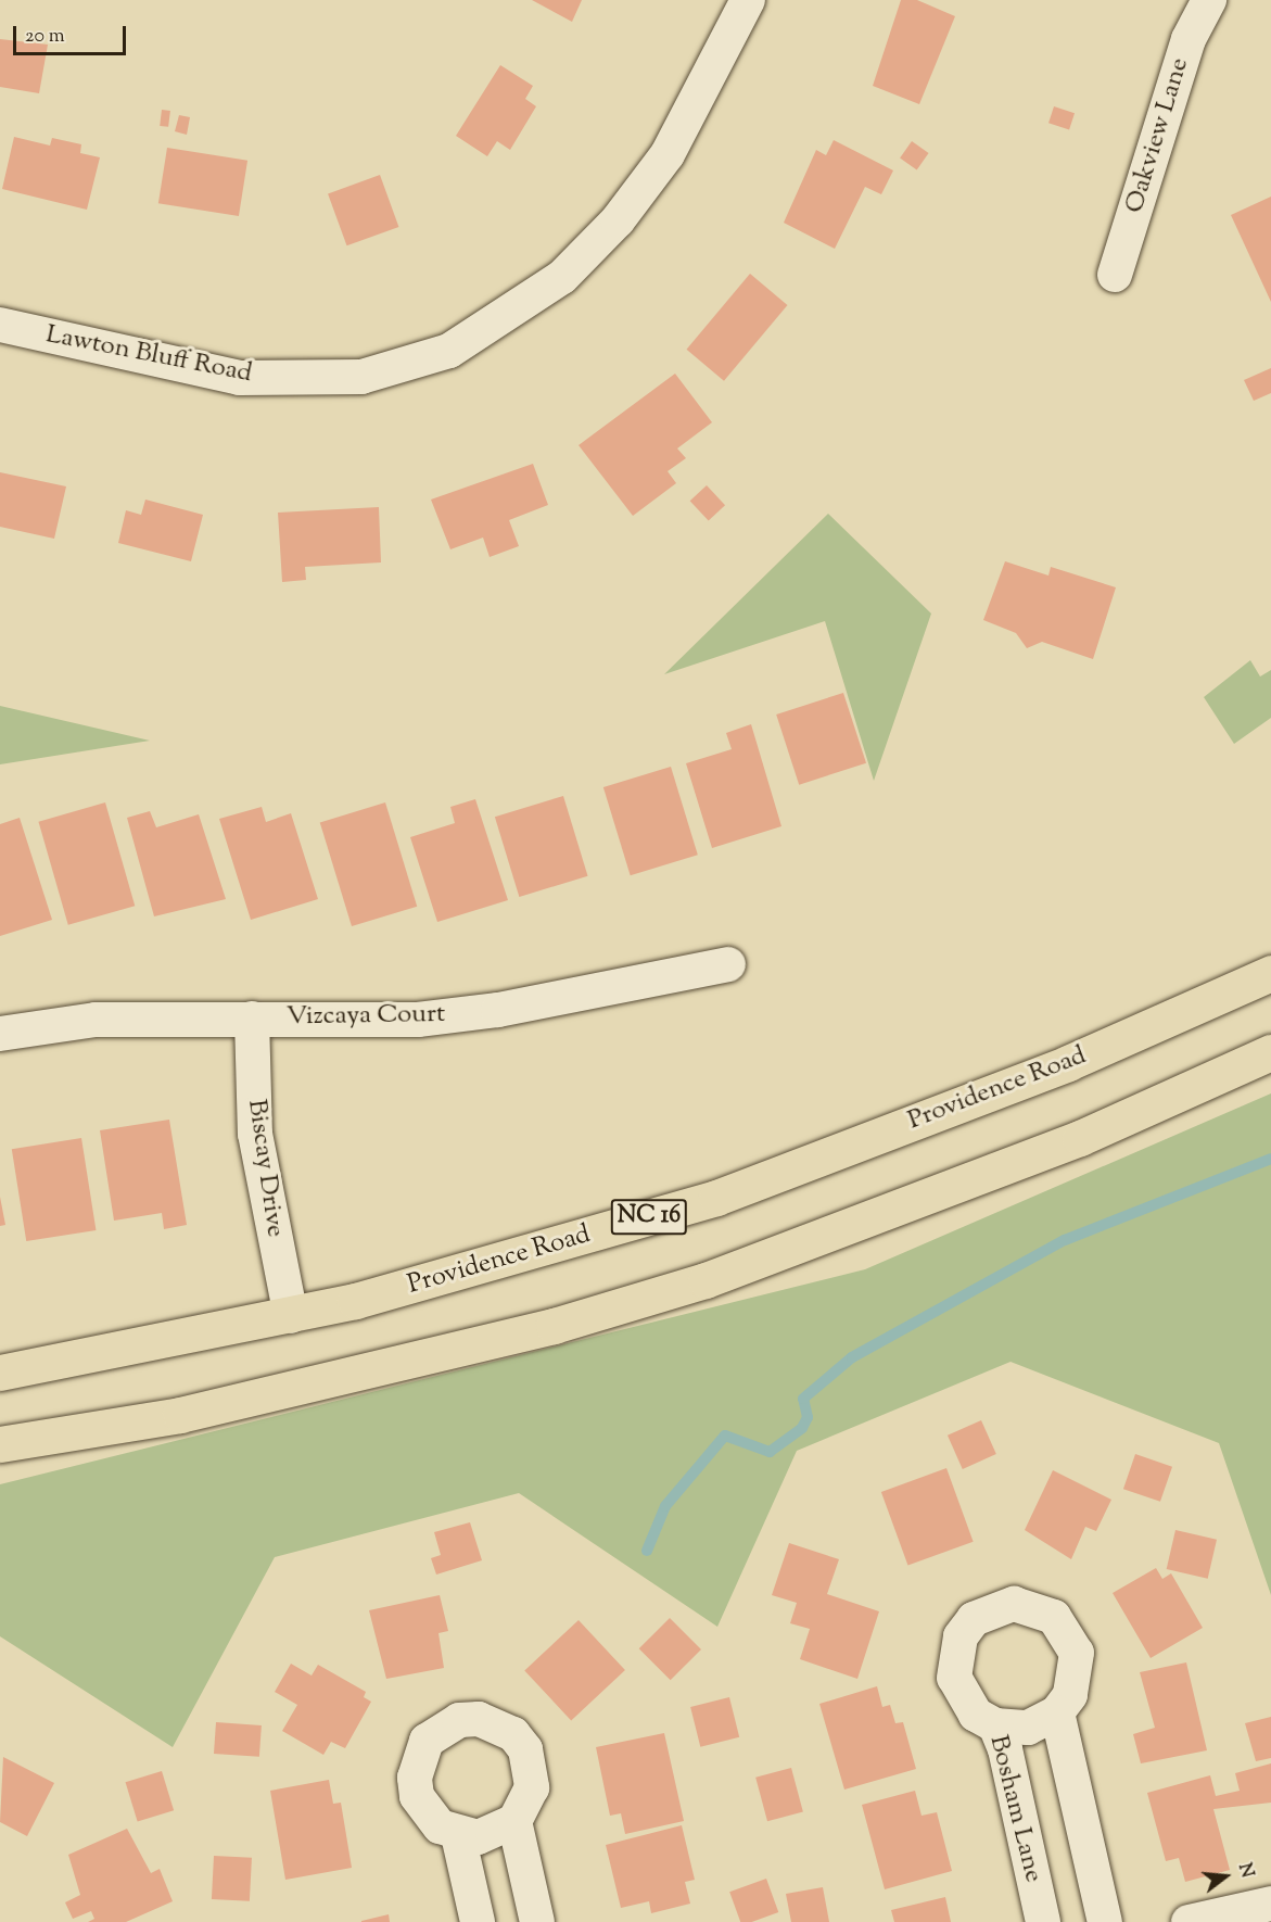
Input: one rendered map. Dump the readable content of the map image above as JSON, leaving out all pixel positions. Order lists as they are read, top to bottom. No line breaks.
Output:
{"streets":{"main road":["Providence Road","NC 16"],"street":["Oakview Lane","Lawton Bluff Road","Vizcaya Court","Biscay Drive","Bosham Lane"]},"crossings":[["Vizcaya Court","Biscay Drive"],["Providence Road","Biscay Drive"]],"scale_bar":"20 m","north":"right"}
